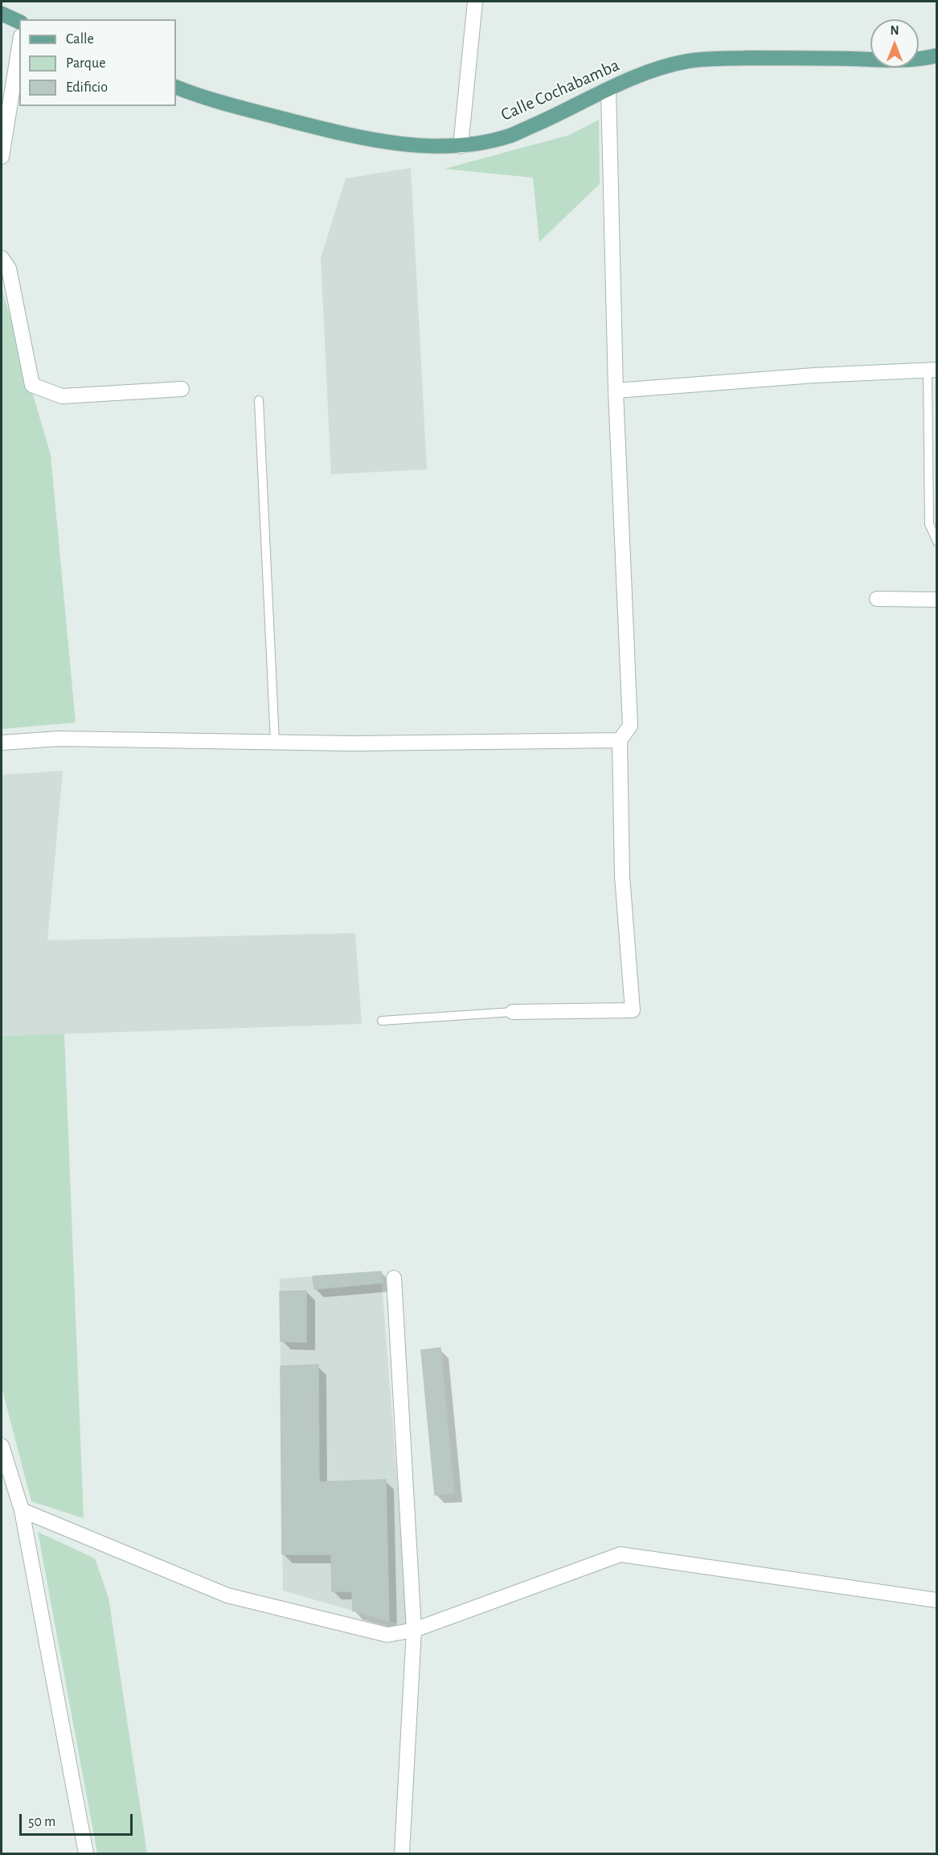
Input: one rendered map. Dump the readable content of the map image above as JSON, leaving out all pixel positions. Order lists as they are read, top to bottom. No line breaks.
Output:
{"streets":{"main road":["Calle Cochabamba"]},"legend":["Calle","Parque","Edificio"],"scale_bar":"50 m","north":"top"}
